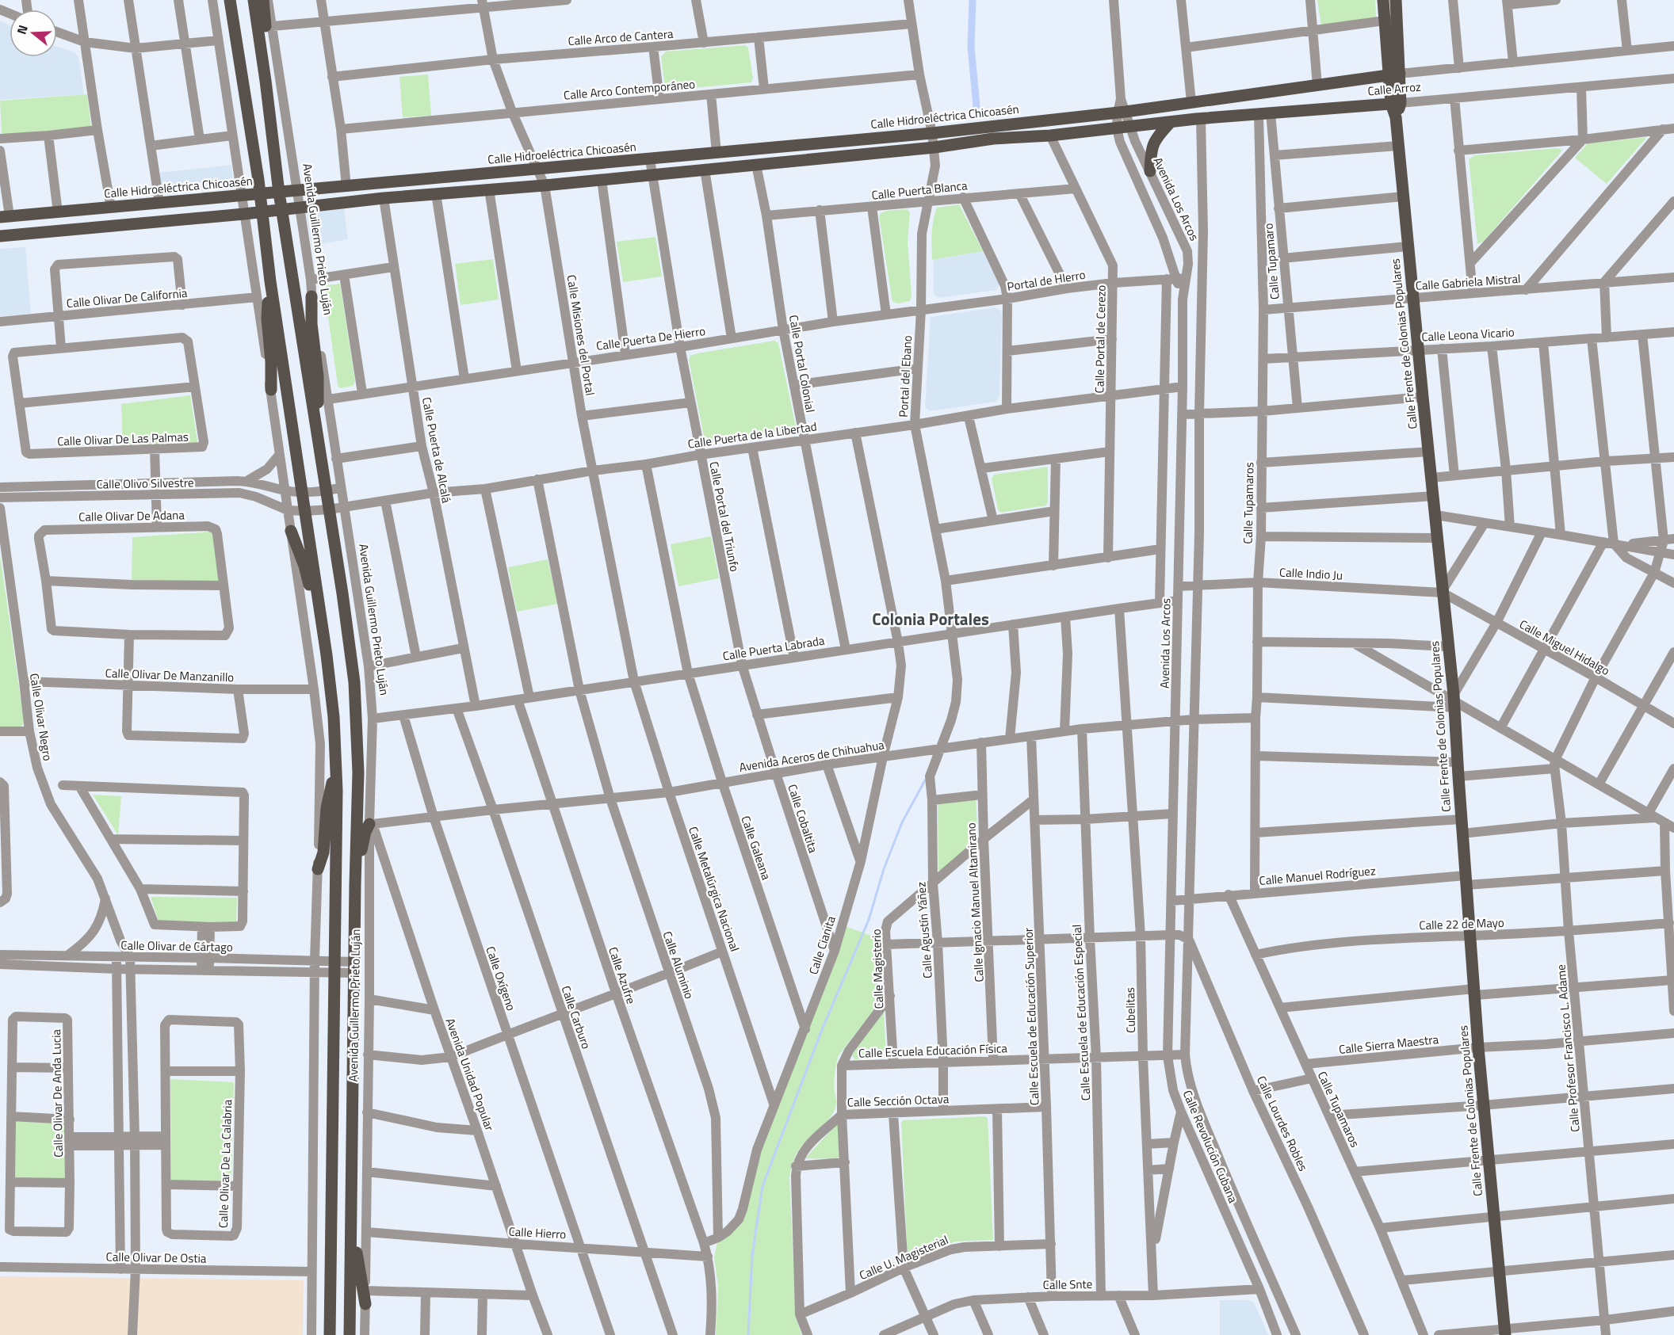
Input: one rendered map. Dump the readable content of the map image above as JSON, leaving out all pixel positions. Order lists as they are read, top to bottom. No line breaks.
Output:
{"streets":{"main road":["Calle Arroz","Calle Hidroeléctrica Chicoasén","Avenida Guillermo Prieto Luján","Calle Frente de Colonias Populares"],"street":["Calle Arco de Cantera","Calle Arco Contemporáneo","Calle Puerta Blanca","Avenida Los Arcos","Calle Tupamaro","Portal de HIerro","Calle Gabriela Mistral","Calle Olivar De California","Calle Leona Vicario","Calle Misiones del Portal","Calle Puerta De Hierro","Calle Portal de Cerezo","Calle Portal Colonial","Portal del Ebano","Calle Puerta de la Libertad","Calle Olivar De Las Palmas","Calle Puerta de Alcalá","Calle Olivo Silvestre","Calle Tupamaros","Calle Olivar De Adana","Calle Portal del Triunfo","Calle Indio Ju","Calle Miguel Hidalgo","Calle Puerta Labrada","Calle Olivar De Manzanillo","Calle Olivar Negro","Avenida Aceros de Chihuahua","Calle Cobaltita","Calle Galeana","Calle Manuel Rodríguez","Calle Metalúrgica Nacional","Calle Ignacio Manuel Altamirano","Calle 22 de Mayo","Calle Agustín Yáñez","Calle Cianita","Calle Olivar de Cártago","Calle Aluminio","Calle Magisterio","Calle Azufre","Calle Oxígeno","Cubelitas","Calle Escuela de Educación Especial","Calle Escuela de Educación Superior","Calle Carburo","Calle Sierra Maestra","Calle Profesor Francisco L. Adame","Calle Escuela Educación Física","Avenida Unidad Popular","Calle Olivar De Anda Lucia","Calle Sección Octava","Calle Lourdes Robles","Calle Revolución Cubana","Calle Olivar De La Calabria","Calle Hierro","Calle Olivar De Ostia","Calle U. Magisterial","Calle Snte"]},"crossings":[["Calle Arco de Cantera","Calle Misiones del Portal"],["Calle Arco de Cantera","Portal del Ebano"],["Calle Arroz","Calle Hidroeléctrica Chicoasén"],["Calle Arroz","Avenida Los Arcos"],["Calle Arroz","Calle Tupamaro"],["Calle Arroz","Calle Frente de Colonias Populares"],["Calle Arroz","Calle Tupamaros"],["Calle Arco Contemporáneo","Calle Misiones del Portal"],["Calle Arco Contemporáneo","Portal del Ebano"],["Calle Hidroeléctrica Chicoasén","Avenida Los Arcos"],["Calle Hidroeléctrica Chicoasén","Avenida Guillermo Prieto Luján"],["Calle Hidroeléctrica Chicoasén","Calle Misiones del Portal"],["Calle Hidroeléctrica Chicoasén","Portal del Ebano"],["Calle Hidroeléctrica Chicoasén","Calle Portal del Triunfo"],["Calle Puerta Blanca","Calle Portal de Cerezo"],["Calle Puerta Blanca","Calle Portal Colonial"],["Calle Puerta Blanca","Portal del Ebano"],["Avenida Los Arcos","Portal de HIerro"],["Avenida Los Arcos","Calle Puerta de la Libertad"],["Avenida Los Arcos","Calle Indio Ju"],["Avenida Los Arcos","Calle Puerta Labrada"],["Avenida Los Arcos","Avenida Aceros de Chihuahua"],["Avenida Los Arcos","Calle Manuel Rodríguez"],["Avenida Los Arcos","Calle Revolución Cubana"],["Avenida Guillermo Prieto Luján","Calle Puerta De Hierro"],["Avenida Guillermo Prieto Luján","Calle Puerta de la Libertad"],["Avenida Guillermo Prieto Luján","Calle Olivo Silvestre"],["Avenida Guillermo Prieto Luján","Calle Puerta Labrada"],["Avenida Guillermo Prieto Luján","Avenida Aceros de Chihuahua"],["Avenida Guillermo Prieto Luján","Calle Olivar de Cártago"],["Avenida Guillermo Prieto Luján","Avenida Unidad Popular"],["Avenida Guillermo Prieto Luján","Calle Hierro"],["Calle Tupamaro","Calle Gabriela Mistral"],["Calle Tupamaro","Calle Leona Vicario"],["Calle Tupamaro","Calle Tupamaros"],["Portal de HIerro","Calle Puerta De Hierro"],["Portal de HIerro","Calle Portal de Cerezo"],["Portal de HIerro","Portal del Ebano"],["Calle Gabriela Mistral","Calle Frente de Colonias Populares"],["Calle Gabriela Mistral","Calle Tupamaros"],["Calle Leona Vicario","Calle Frente de Colonias Populares"],["Calle Leona Vicario","Calle Tupamaros"],["Calle Misiones del Portal","Calle Puerta De Hierro"],["Calle Misiones del Portal","Calle Puerta de la Libertad"],["Calle Misiones del Portal","Calle Puerta Labrada"],["Calle Misiones del Portal","Calle Metalúrgica Nacional"],["Calle Puerta De Hierro","Calle Portal Colonial"],["Calle Puerta De Hierro","Portal del Ebano"],["Calle Puerta De Hierro","Calle Puerta de Alcalá"],["Calle Puerta De Hierro","Calle Portal del Triunfo"],["Calle Portal de Cerezo","Calle Puerta de la Libertad"],["Calle Frente de Colonias Populares","Calle Indio Ju"],["Calle Frente de Colonias Populares","Calle Miguel Hidalgo"],["Calle Frente de Colonias Populares","Calle Manuel Rodríguez"],["Calle Frente de Colonias Populares","Calle 22 de Mayo"],["Calle Frente de Colonias Populares","Calle Sierra Maestra"],["Calle Portal Colonial","Calle Puerta de la Libertad"],["Calle Portal Colonial","Calle Puerta Labrada"],["Portal del Ebano","Calle Puerta de la Libertad"],["Portal del Ebano","Calle Puerta Labrada"],["Portal del Ebano","Avenida Aceros de Chihuahua"],["Portal del Ebano","Calle Agustín Yáñez"],["Calle Puerta de la Libertad","Calle Puerta de Alcalá"],["Calle Puerta de la Libertad","Calle Olivo Silvestre"],["Calle Puerta de la Libertad","Calle Portal del Triunfo"],["Calle Puerta de la Libertad","Calle Galeana"],["Calle Puerta de la Libertad","Calle Cianita"],["Calle Puerta de la Libertad","Calle Aluminio"],["Calle Puerta de Alcalá","Calle Puerta Labrada"],["Calle Tupamaros","Calle Indio Ju"],["Calle Tupamaros","Avenida Aceros de Chihuahua"],["Calle Tupamaros","Calle Manuel Rodríguez"],["Calle Tupamaros","Calle 22 de Mayo"],["Calle Tupamaros","Calle Sierra Maestra"],["Calle Portal del Triunfo","Calle Puerta Labrada"],["Calle Portal del Triunfo","Calle Cobaltita"],["Calle Indio Ju","Calle Miguel Hidalgo"],["Calle Puerta Labrada","Calle Cobaltita"],["Calle Puerta Labrada","Calle Galeana"],["Calle Puerta Labrada","Calle Metalúrgica Nacional"],["Calle Puerta Labrada","Calle Cianita"],["Calle Puerta Labrada","Calle Aluminio"],["Calle Puerta Labrada","Calle Azufre"],["Calle Puerta Labrada","Calle Oxígeno"],["Calle Puerta Labrada","Cubelitas"],["Calle Puerta Labrada","Calle Carburo"],["Calle Olivar De Manzanillo","Calle Olivar Negro"],["Calle Olivar Negro","Calle Olivar de Cártago"],["Avenida Aceros de Chihuahua","Calle Cobaltita"],["Avenida Aceros de Chihuahua","Calle Galeana"],["Avenida Aceros de Chihuahua","Calle Metalúrgica Nacional"],["Avenida Aceros de Chihuahua","Calle Ignacio Manuel Altamirano"],["Avenida Aceros de Chihuahua","Calle Agustín Yáñez"],["Avenida Aceros de Chihuahua","Calle Cianita"],["Avenida Aceros de Chihuahua","Calle Aluminio"],["Avenida Aceros de Chihuahua","Calle Azufre"],["Avenida Aceros de Chihuahua","Calle Oxígeno"],["Avenida Aceros de Chihuahua","Cubelitas"],["Avenida Aceros de Chihuahua","Calle Escuela de Educación Especial"],["Avenida Aceros de Chihuahua","Calle Escuela de Educación Superior"],["Avenida Aceros de Chihuahua","Calle Carburo"],["Avenida Aceros de Chihuahua","Avenida Unidad Popular"],["Calle Cobaltita","Calle Cianita"],["Calle Galeana","Calle Cianita"],["Calle Manuel Rodríguez","Calle Profesor Francisco L. Adame"],["Calle Manuel Rodríguez","Calle Revolución Cubana"],["Calle Metalúrgica Nacional","Calle Cianita"],["Calle Ignacio Manuel Altamirano","Calle Magisterio"],["Calle Ignacio Manuel Altamirano","Calle Escuela Educación Física"],["Calle 22 de Mayo","Calle Profesor Francisco L. Adame"],["Calle Agustín Yáñez","Calle Magisterio"],["Calle Agustín Yáñez","Calle Escuela Educación Física"],["Calle Agustín Yáñez","Calle Sección Octava"],["Calle Cianita","Calle Aluminio"],["Calle Magisterio","Calle Escuela de Educación Superior"],["Calle Magisterio","Calle Escuela Educación Física"],["Calle Azufre","Calle Hierro"],["Calle Oxígeno","Calle Hierro"],["Cubelitas","Calle Escuela Educación Física"],["Cubelitas","Calle Snte"],["Calle Escuela de Educación Especial","Calle Escuela Educación Física"],["Calle Escuela de Educación Especial","Calle Snte"],["Calle Escuela de Educación Superior","Calle Escuela Educación Física"],["Calle Escuela de Educación Superior","Calle Sección Octava"],["Calle Escuela de Educación Superior","Calle U. Magisterial"],["Calle Escuela de Educación Superior","Calle Snte"],["Calle Carburo","Calle Hierro"],["Calle Sierra Maestra","Calle Profesor Francisco L. Adame"],["Calle Escuela Educación Física","Calle Revolución Cubana"],["Avenida Unidad Popular","Calle Hierro"],["Calle Revolución Cubana","Calle Snte"]],"districts":["Colonia Portales"],"north":"left"}
